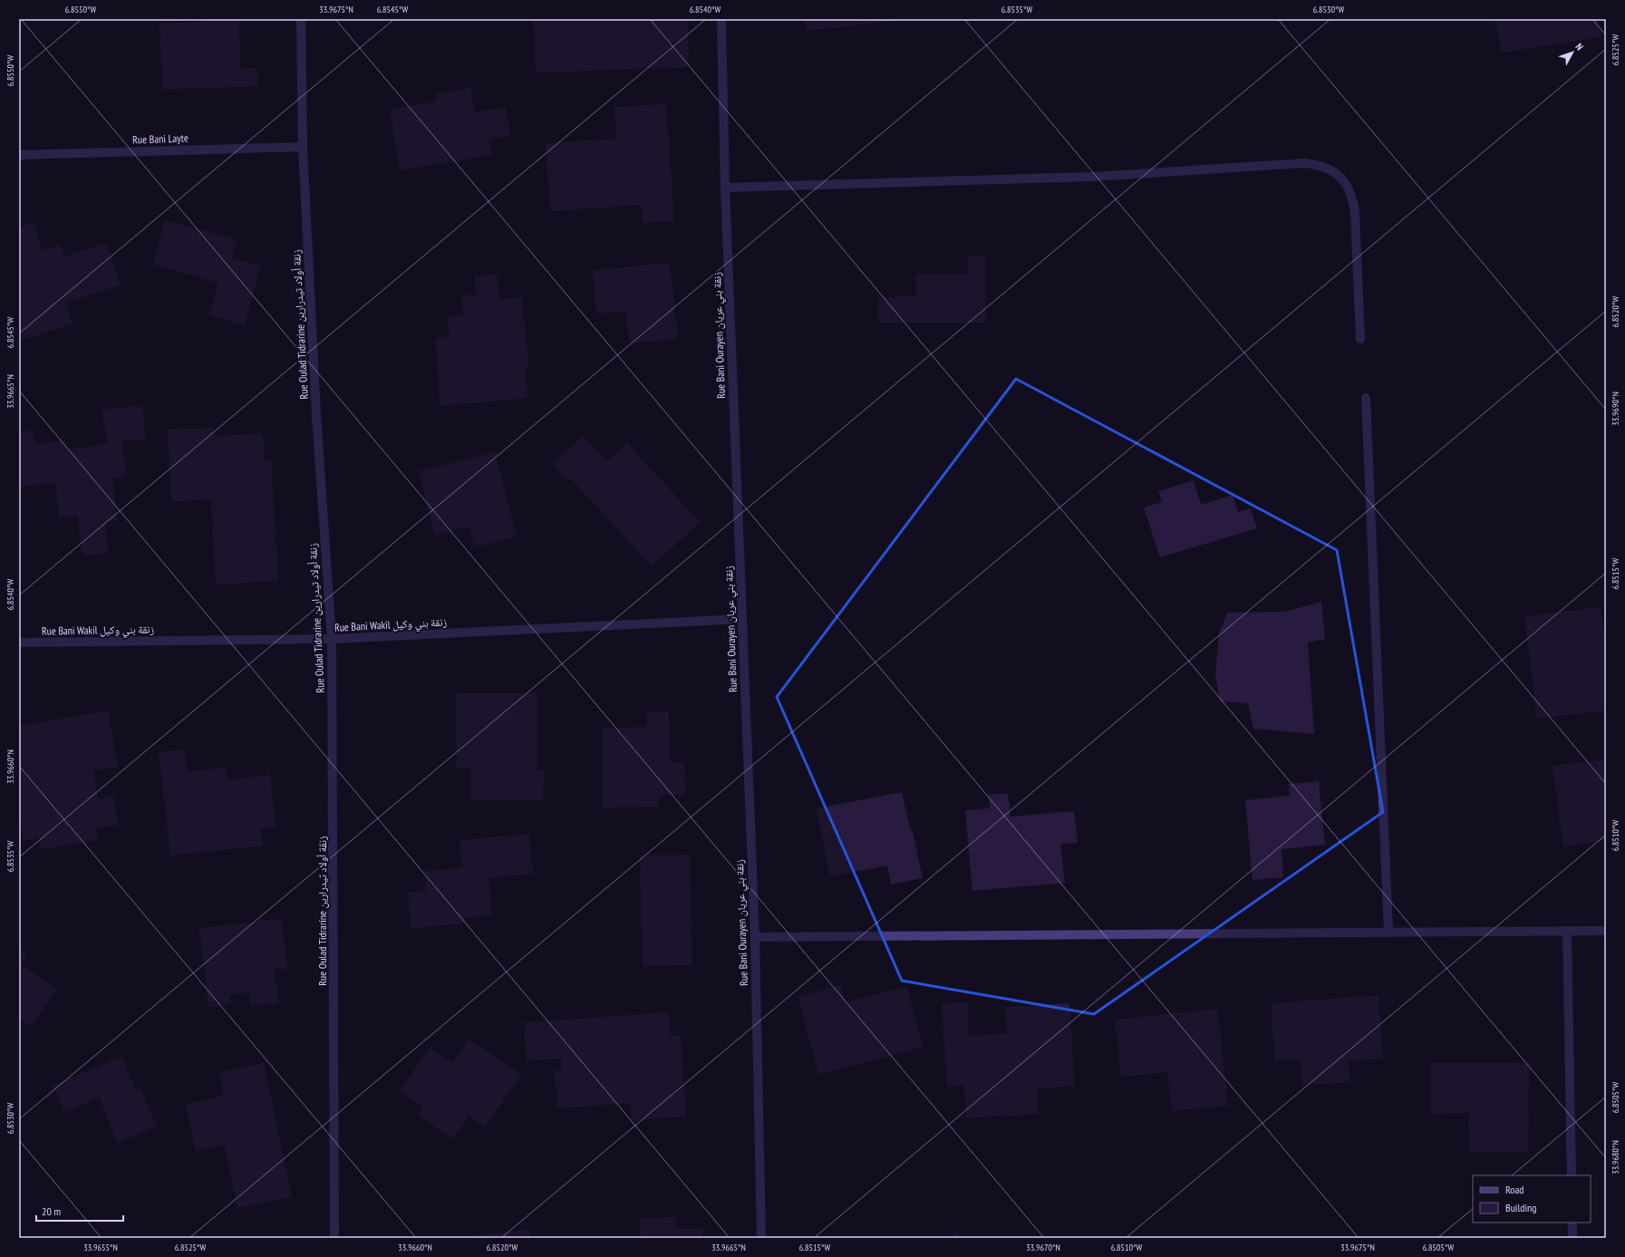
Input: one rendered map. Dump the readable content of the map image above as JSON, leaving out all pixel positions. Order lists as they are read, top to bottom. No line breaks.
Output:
{"streets":{"street":["Rue Bani Layte","Rue Oulad Tidrarine زنقة أولاد تيدرارين","Rue Bani Ourayen زنقة بني عريان","Rue Bani Wakil زنقة بني وكيل"]},"crossings":[["Rue Bani Layte","Rue Oulad Tidrarine زنقة أولاد تيدرارين"],["Rue Oulad Tidrarine زنقة أولاد تيدرارين","Rue Bani Wakil زنقة بني وكيل"],["Rue Bani Ourayen زنقة بني عريان","Rue Bani Wakil زنقة بني وكيل"]],"legend":["Road","Building"],"scale_bar":"20 m","north":"top right","coordinates":["6.8550°W","33.9675°N","6.8545°W","6.8540°W","6.8535°W","6.8530°W","6.8525°W","6.8520°W","33.9665°N","33.9690°N","6.8515°W","33.9660°N","6.8510°W","6.8505°W","33.9680°N","33.9655°N","33.9670°N"]}
